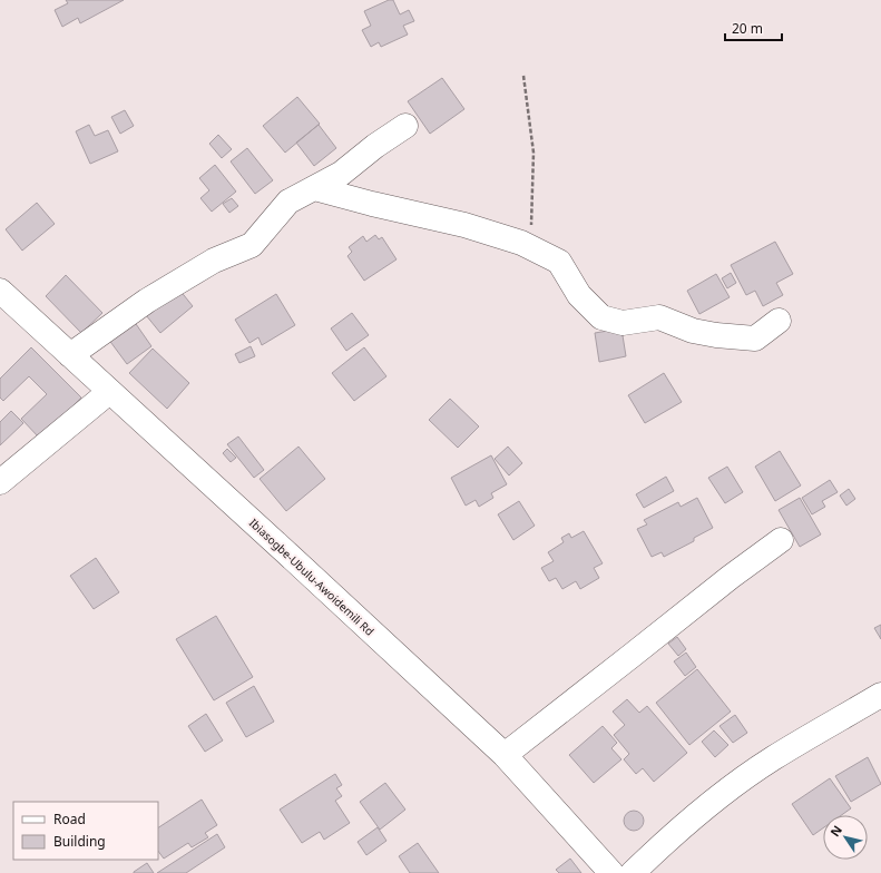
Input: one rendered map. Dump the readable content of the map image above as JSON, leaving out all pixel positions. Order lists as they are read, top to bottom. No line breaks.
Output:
{"streets":{"street":["Ibiasogbe-Ubulu-Awoidemili Rd"]},"legend":["Road","Building"],"scale_bar":"20 m","north":"top left"}
